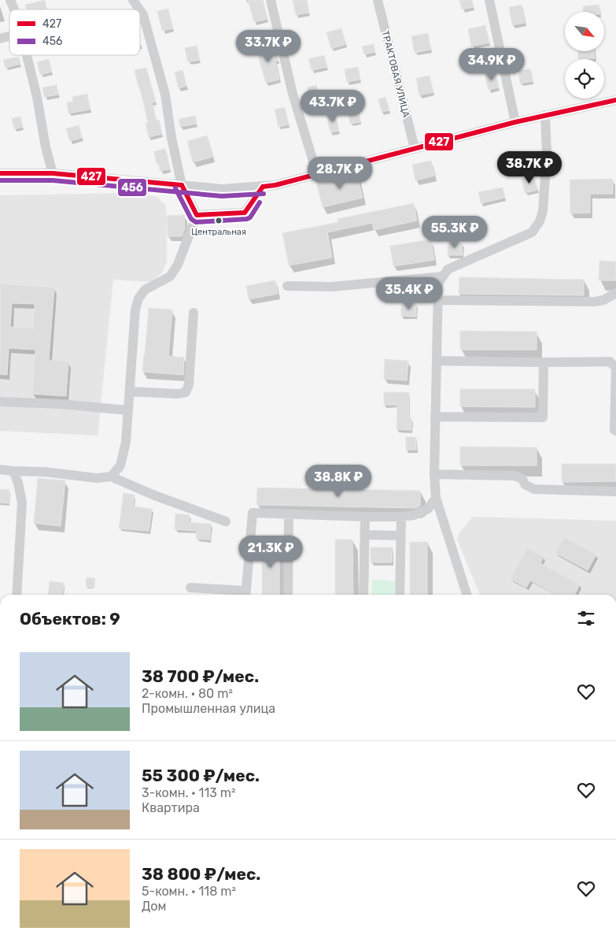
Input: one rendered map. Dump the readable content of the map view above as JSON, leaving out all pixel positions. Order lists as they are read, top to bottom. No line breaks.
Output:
{"streets":{"street":["ТРАКТОВАЯ УЛИЦА"]},"places":["Центральная"],"lines":["transit line 427","transit line 456"],"legend":["427","456"],"north":"bottom right","page":{"price":["33.7K ₽","34.9K ₽","43.7K ₽","38.7K ₽","28.7K ₽","55.3K ₽","35.4K ₽","38.8K ₽","21.3K ₽"],"heading":"Объектов: 9","list":[{"name":"38 700 ₽/мес.","note":"2-комн. · 80 m² · Промышленная улица"},{"name":"55 300 ₽/мес.","note":"3-комн. · 113 m² · Квартира"},{"name":"38 800 ₽/мес.","note":"5-комн. · 118 m² · Дом"}]}}
